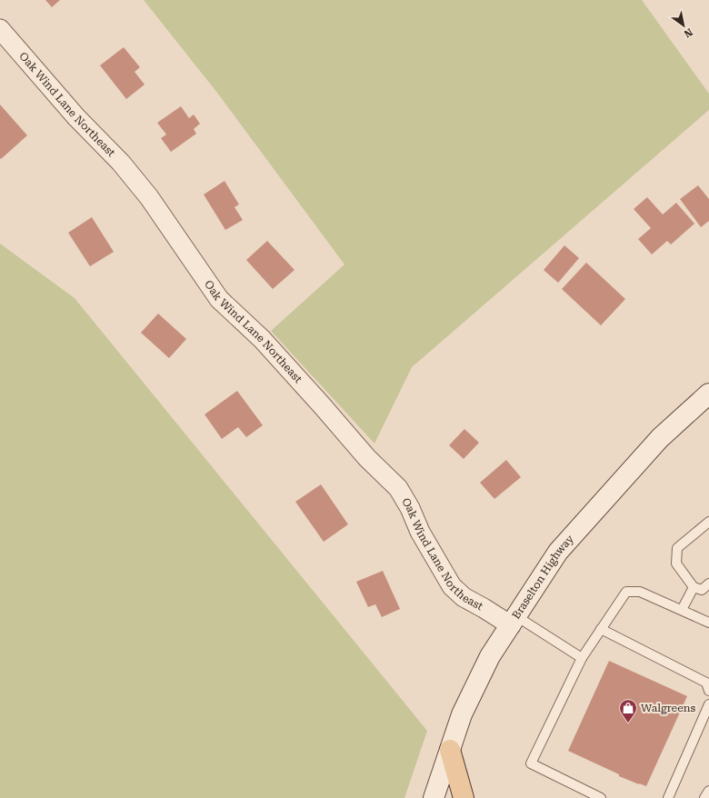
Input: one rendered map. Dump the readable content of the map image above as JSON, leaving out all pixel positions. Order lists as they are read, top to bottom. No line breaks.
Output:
{"streets":{"main road":["Braselton Highway"],"street":["Oak Wind Lane Northeast"]},"crossings":[["Oak Wind Lane Northeast","Braselton Highway"]],"places":{"shop":["Walgreens"]},"north":"bottom right"}
